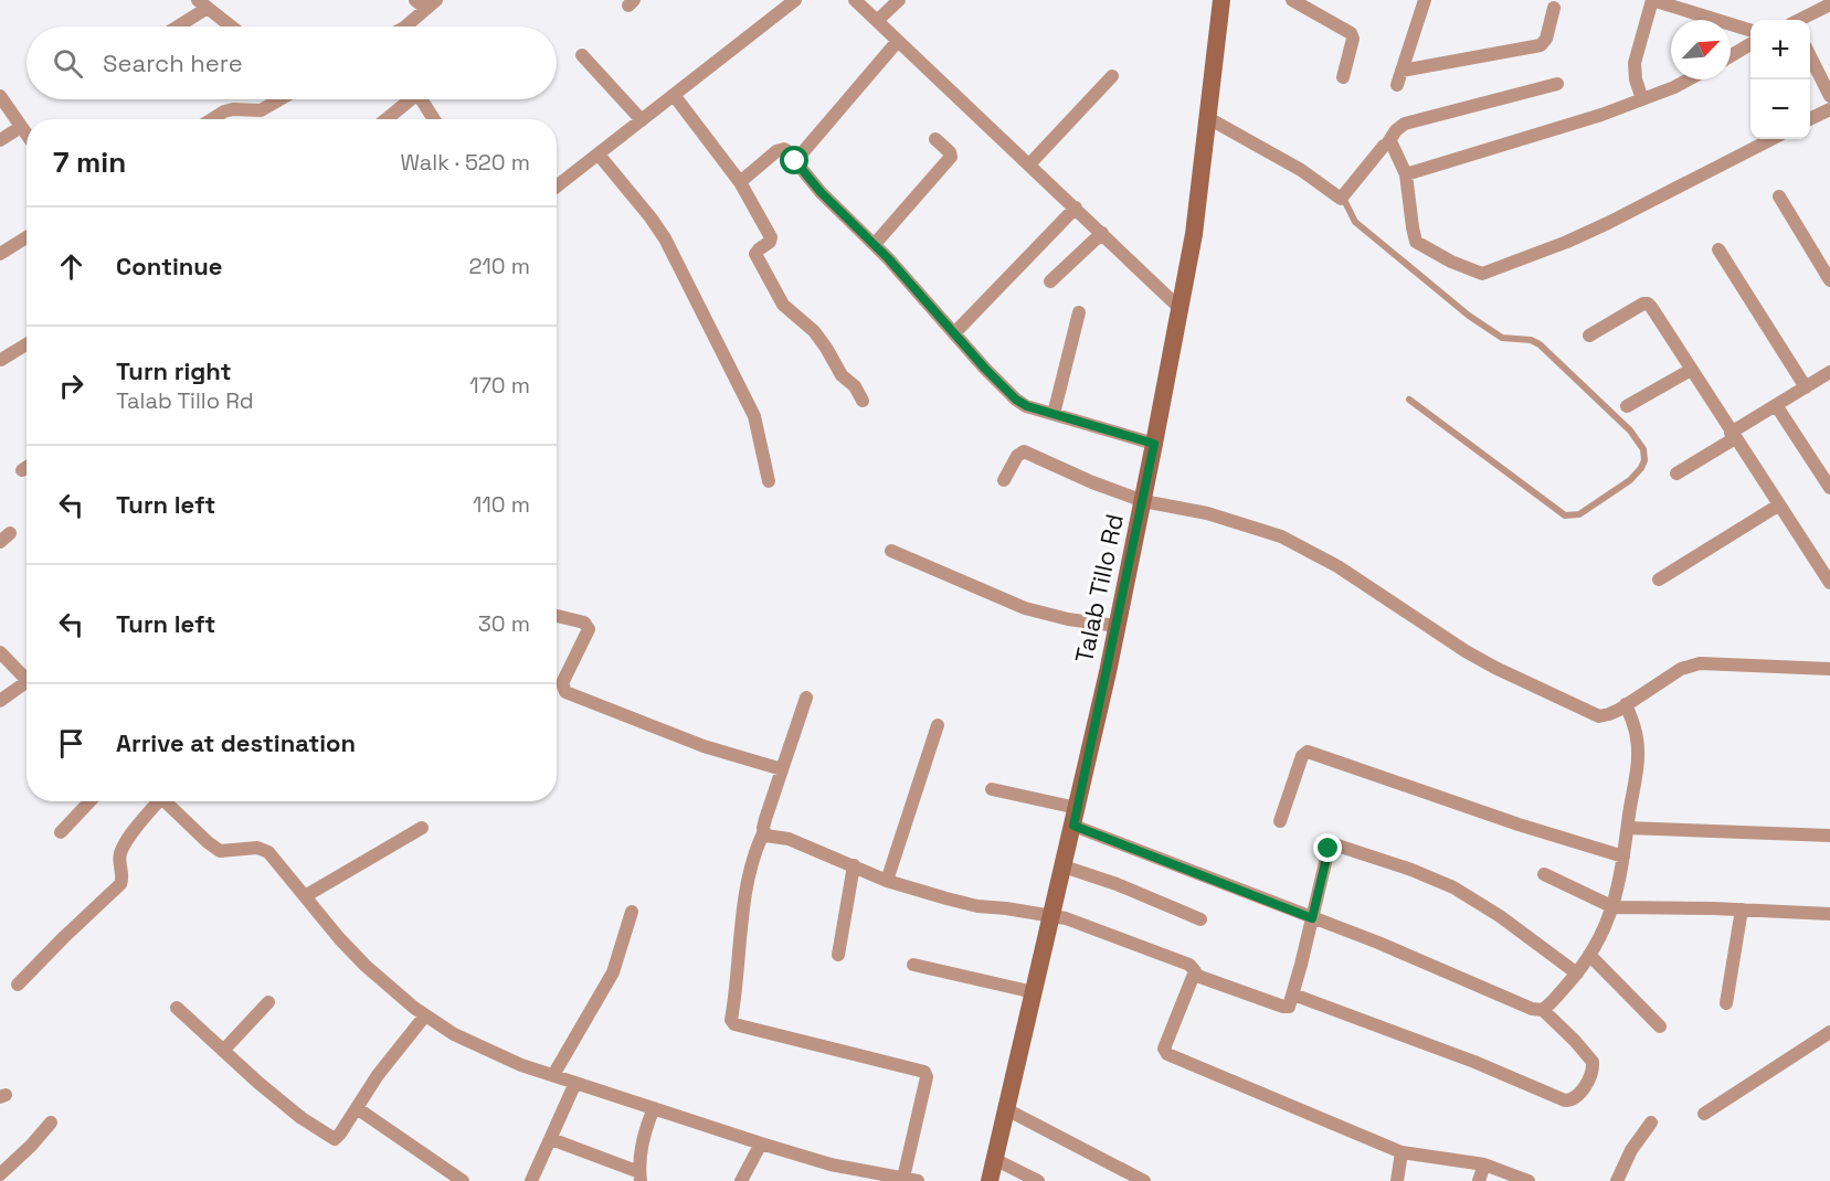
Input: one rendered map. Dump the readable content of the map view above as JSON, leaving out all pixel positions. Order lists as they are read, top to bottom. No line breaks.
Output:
{"streets":{"main road":["Talab Tillo Rd"]},"north":"top right","page":{"map_buttons":["+","−"],"search":"Search here","heading":["7 min","Walk · 520 m"],"list":[["Continue","210 m"],["Turn right","Talab Tillo Rd","170 m"],["Turn left","110 m"],["Turn left","30 m"],"Arrive at destination"]}}
